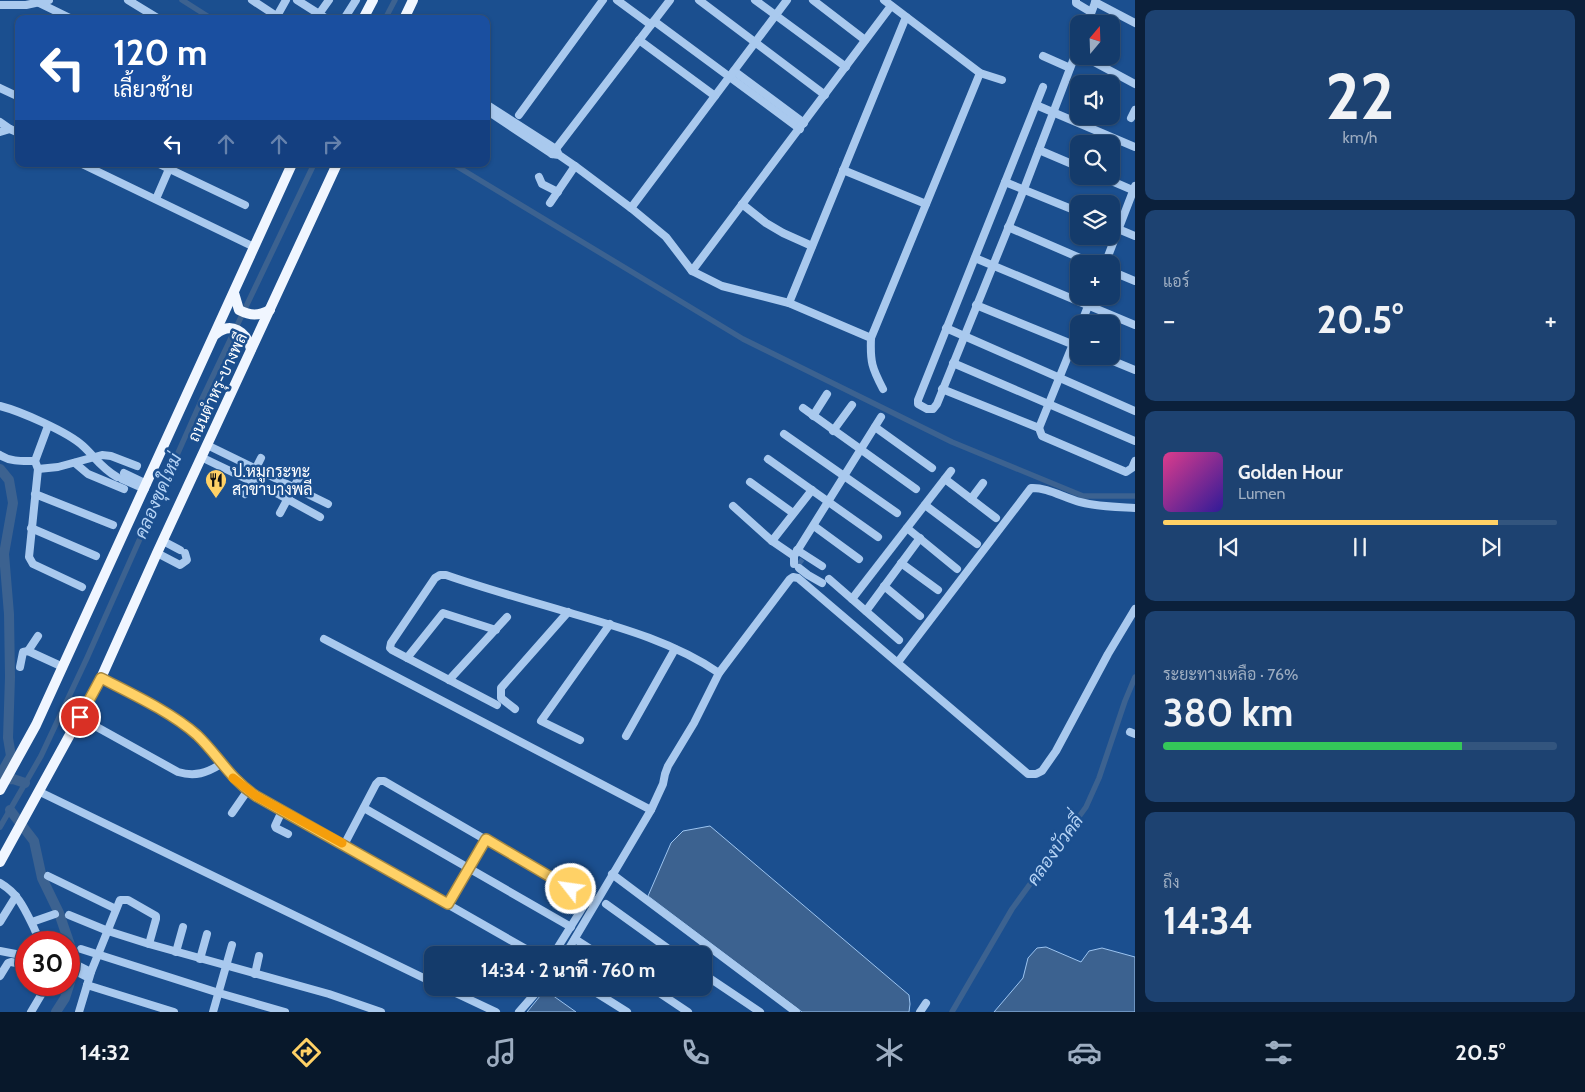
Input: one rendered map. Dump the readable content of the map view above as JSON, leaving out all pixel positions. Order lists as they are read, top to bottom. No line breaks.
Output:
{"streets":{"main road":["ถนนตำหรุ-บางพลี"]},"water":["คลองขุดใหม่","คลองบัวคลี่"],"places":{"restaurant":["ป.หมูกระทะ สาขาบางพลี"]},"north":"top","page":{"tile":[["22","km/h"],"แอร์",["ระยะทางเหลือ · 76%","380 km"],["ถึง","14:34"]],"map_buttons":["+","−"],"turn":["120 m","เลี้ยวซ้าย"],"heat":["−","20.5°","+"],"song":["Golden Hour","Lumen"],"limit":"30","trip":"14:34 · 2 นาที · 760 m","tabs":["14:32","20.5°"]}}
